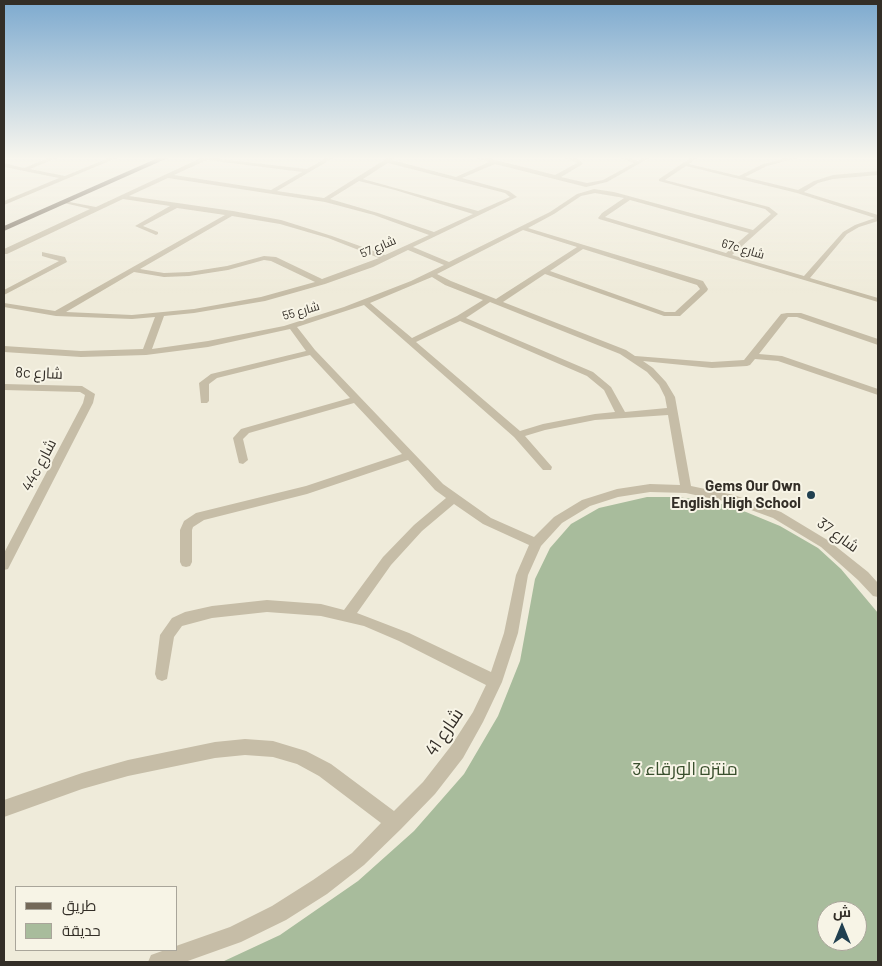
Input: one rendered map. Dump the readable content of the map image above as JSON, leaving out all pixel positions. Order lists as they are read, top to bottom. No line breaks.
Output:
{"streets":{"street":["شارع 57","67c شارع","شارع 55","8c شارع","44c شارع","شارع 37","شارع 41"]},"crossings":[["8c شارع","44c شارع"],["شارع 37","شارع 41"]],"parks":["منتزه الورقاء 3"],"places":["Gems Our Own English High School"],"legend":["طريق","حديقة"],"north":"top"}
